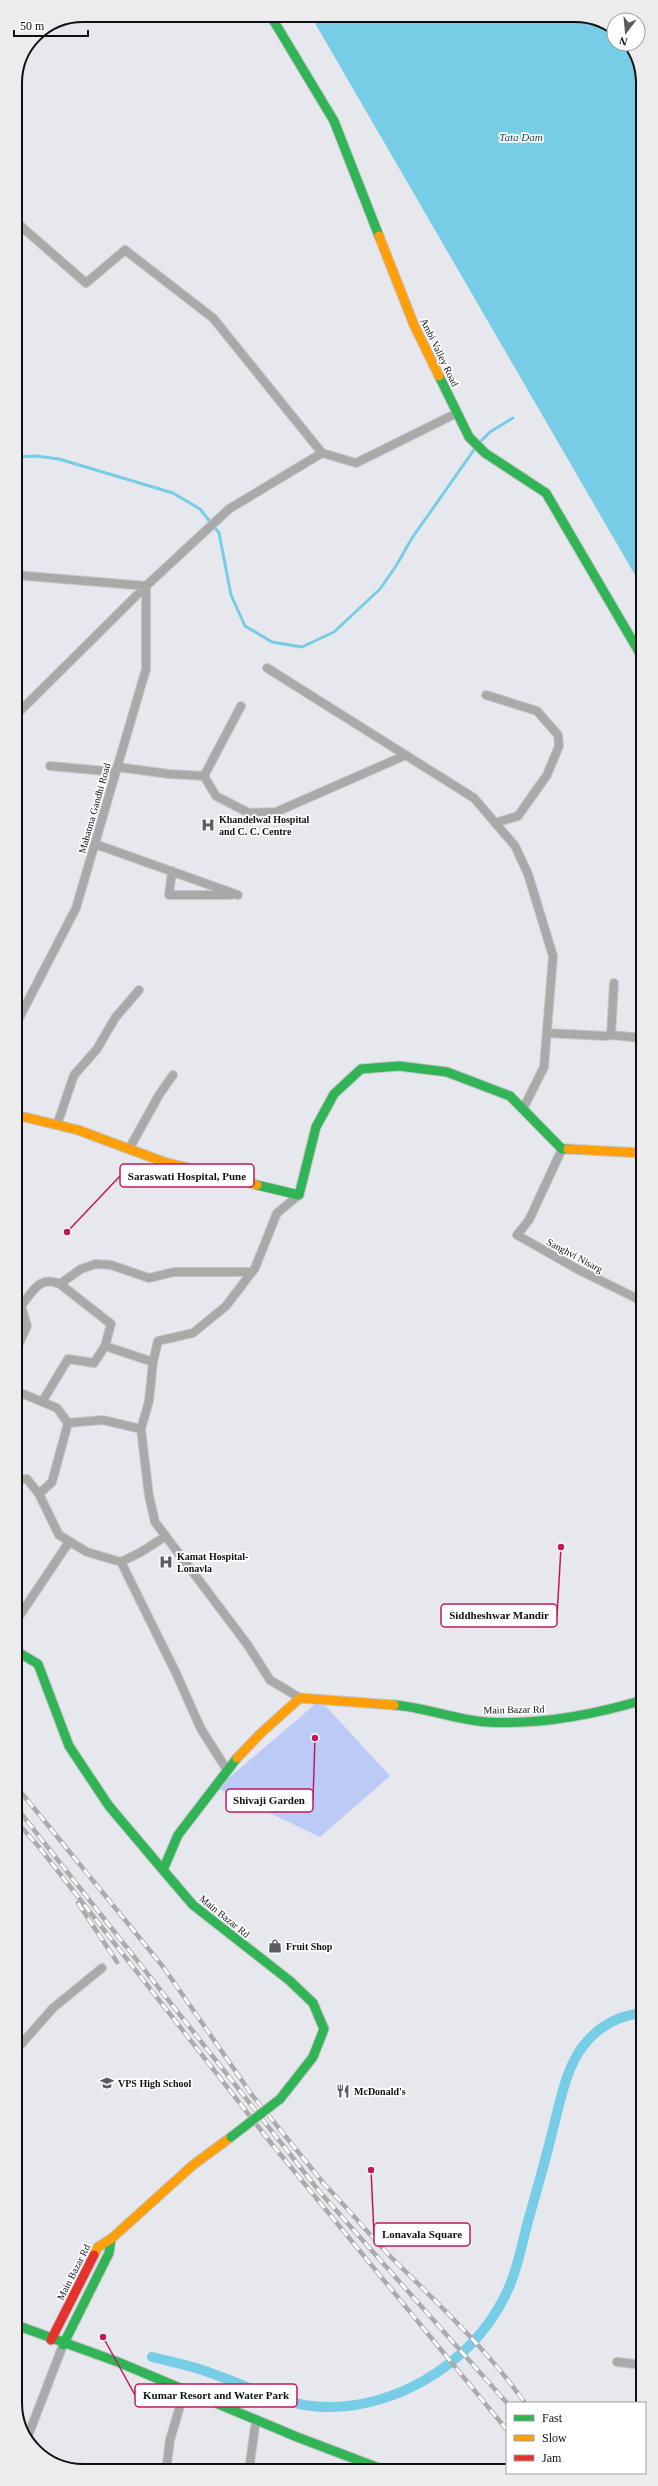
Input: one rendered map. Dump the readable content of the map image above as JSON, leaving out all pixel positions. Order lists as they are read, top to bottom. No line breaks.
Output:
{"streets":{"main road":["Ambi Valley Road","Main Bazar Rd"],"street":["Mahatma Gandhi Road","Sanghvi Nisarg"]},"water":["Tata Dam"],"places":{"hospital":["Khandelwal Hospital and C. C. Centre","Kamat Hospital- Lonavla"],"other":["Saraswati Hospital, Pune","Siddheshwar Mandir","Shivaji Garden","Lonavala Square","Kumar Resort and Water Park"],"shop":["Fruit Shop"],"school or university":["VPS High School"],"restaurant":["McDonald's"]},"legend":["Fast","Slow","Jam"],"scale_bar":"50 m","north":"bottom"}
